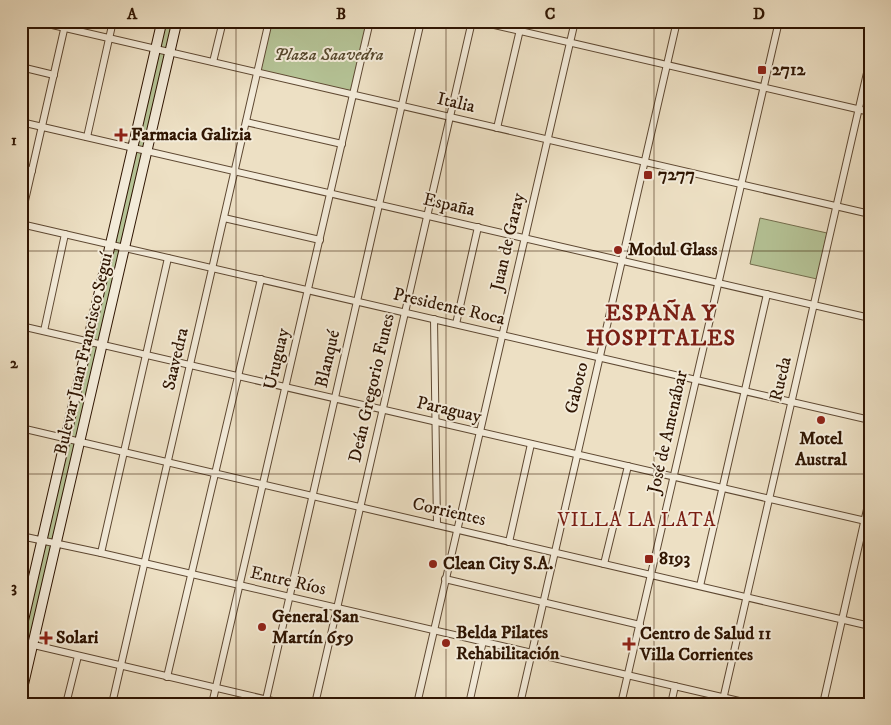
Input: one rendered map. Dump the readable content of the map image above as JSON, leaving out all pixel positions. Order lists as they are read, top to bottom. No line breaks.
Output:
{"streets":{"main road":["Bulevar Juan Francisco Seguí"],"street":["Italia","España","Juan de Garay","Presidente Roca","Saavedra","Uruguay","Blanqué","Rueda","Deán Gregorio Funes","Gaboto","Paraguay","José de Amenábar","Corrientes","Entre Ríos"]},"crossings":[["Italia","Juan de Garay"],["Italia","Bulevar Juan Francisco Seguí"],["Italia","Saavedra"],["Italia","Uruguay"],["Italia","Blanqué"],["Italia","Rueda"],["Italia","Deán Gregorio Funes"],["Italia","Gaboto"],["Italia","José de Amenábar"],["España","Juan de Garay"],["España","Bulevar Juan Francisco Seguí"],["España","Saavedra"],["España","Uruguay"],["España","Blanqué"],["España","Rueda"],["España","Deán Gregorio Funes"],["España","Gaboto"],["España","José de Amenábar"],["Juan de Garay","Presidente Roca"],["Juan de Garay","Paraguay"],["Juan de Garay","Corrientes"],["Juan de Garay","Entre Ríos"],["Presidente Roca","Bulevar Juan Francisco Seguí"],["Presidente Roca","Saavedra"],["Presidente Roca","Uruguay"],["Presidente Roca","Blanqué"],["Presidente Roca","Rueda"],["Presidente Roca","Deán Gregorio Funes"],["Presidente Roca","Gaboto"],["Presidente Roca","José de Amenábar"],["Bulevar Juan Francisco Seguí","Paraguay"],["Bulevar Juan Francisco Seguí","Corrientes"],["Bulevar Juan Francisco Seguí","Entre Ríos"],["Saavedra","Paraguay"],["Saavedra","Corrientes"],["Saavedra","Entre Ríos"],["Uruguay","Paraguay"],["Uruguay","Corrientes"],["Uruguay","Entre Ríos"],["Blanqué","Paraguay"],["Blanqué","Corrientes"],["Blanqué","Entre Ríos"],["Rueda","Paraguay"],["Rueda","Corrientes"],["Rueda","Entre Ríos"],["Deán Gregorio Funes","Paraguay"],["Deán Gregorio Funes","Corrientes"],["Deán Gregorio Funes","Entre Ríos"],["Gaboto","Paraguay"],["Gaboto","Corrientes"],["Gaboto","Entre Ríos"],["Paraguay","José de Amenábar"],["José de Amenábar","Corrientes"],["José de Amenábar","Entre Ríos"]],"districts":["ESPAÑA Y HOSPITALES","VILLA LA LATA"],"parks":["Plaza Saavedra"],"places":{"transit":["2712","7277","8193"],"health":["Farmacia Galizia","Solari","Centro de Salud 11 Villa Corrientes"],"other":["Modul Glass","Motel Austral","Clean City S.A.","General San Martín 659","Belda Pilates Rehabilitación"]},"grid":{"columns":["A","B","C","D"],"rows":["1","2","3"]}}
